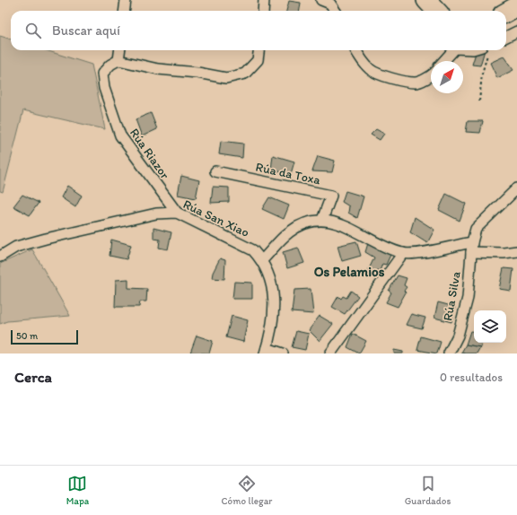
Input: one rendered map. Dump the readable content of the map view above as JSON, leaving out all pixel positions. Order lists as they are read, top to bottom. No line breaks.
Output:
{"streets":{"street":["Rúa Riazor","Rúa da Toxa","Rúa San Xiao","Rúa Silva"]},"crossings":[["Rúa Riazor","Rúa San Xiao"]],"districts":["Os Pelamios"],"scale_bar":"50 m","north":"top right","page":{"search":"Buscar aquí","scale":"50 m","heading":["Cerca","0 resultados"],"nav":["Mapa","Cómo llegar","Guardados"]}}
